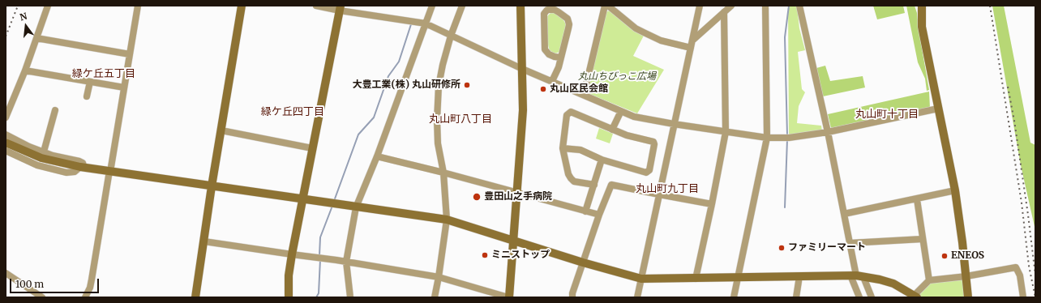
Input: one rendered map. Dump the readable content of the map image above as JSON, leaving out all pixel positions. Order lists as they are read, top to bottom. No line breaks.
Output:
{"districts":["緑ケ丘五丁目","緑ケ丘四丁目","丸山町十丁目","丸山町八丁目","丸山町九丁目"],"parks":["丸山ちびっこ広場"],"places":["大豊工業(株) 丸山研修所","丸山区民会館","豊田山之手病院","ファミリーマート","ミニストップ","ENEOS"],"scale_bar":"100 m","north":"top"}
